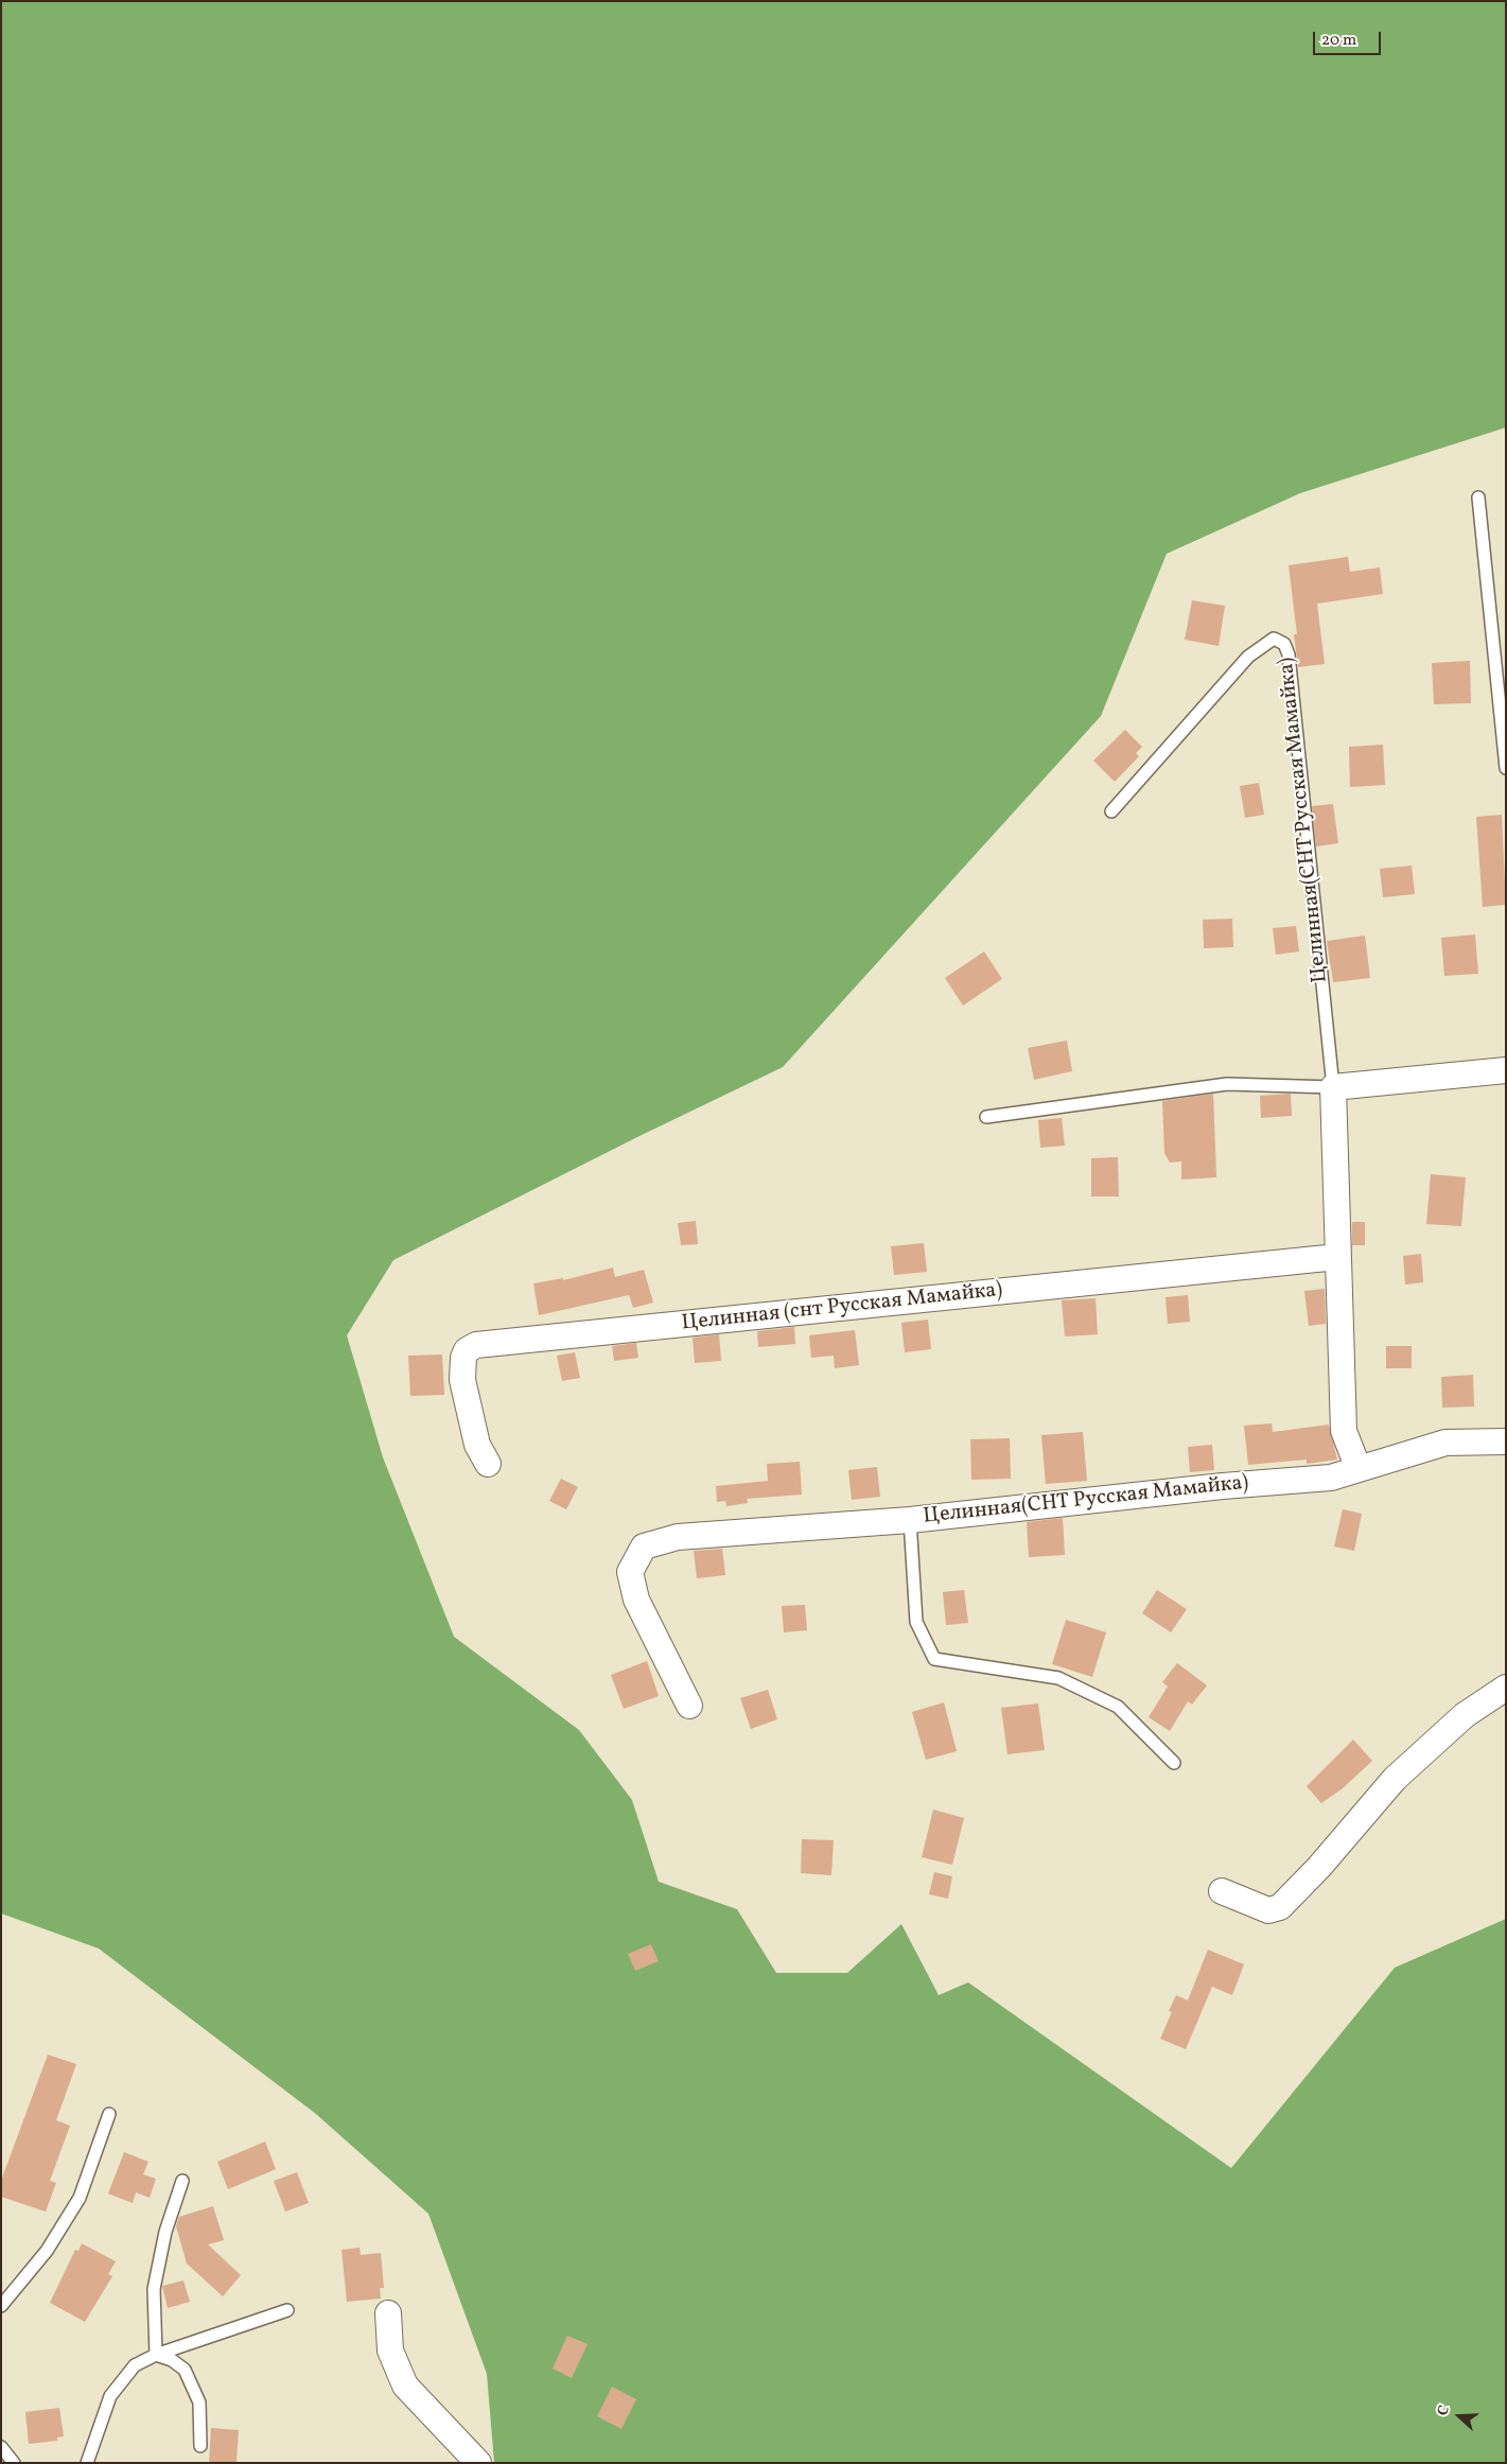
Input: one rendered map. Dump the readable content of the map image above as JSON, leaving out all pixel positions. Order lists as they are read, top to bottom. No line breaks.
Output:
{"streets":{"street":["Целинная(СНТ Русская Мамайка)","Целинная (снт Русская Мамайка)"]},"crossings":[["Целинная(СНТ Русская Мамайка)","Целинная (снт Русская Мамайка)"]],"scale_bar":"20 m","north":"left"}
